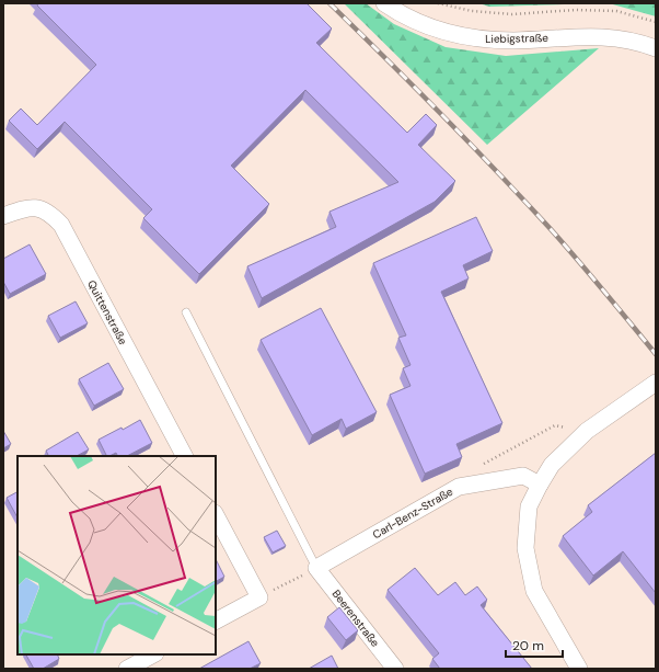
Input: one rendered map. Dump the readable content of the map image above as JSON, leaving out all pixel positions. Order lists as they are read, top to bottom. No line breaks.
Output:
{"streets":{"street":["Liebigstraße","Quittenstraße","Carl-Benz-Straße","Beerenstraße"]},"crossings":[["Carl-Benz-Straße","Beerenstraße"]],"scale_bar":"20 m"}
